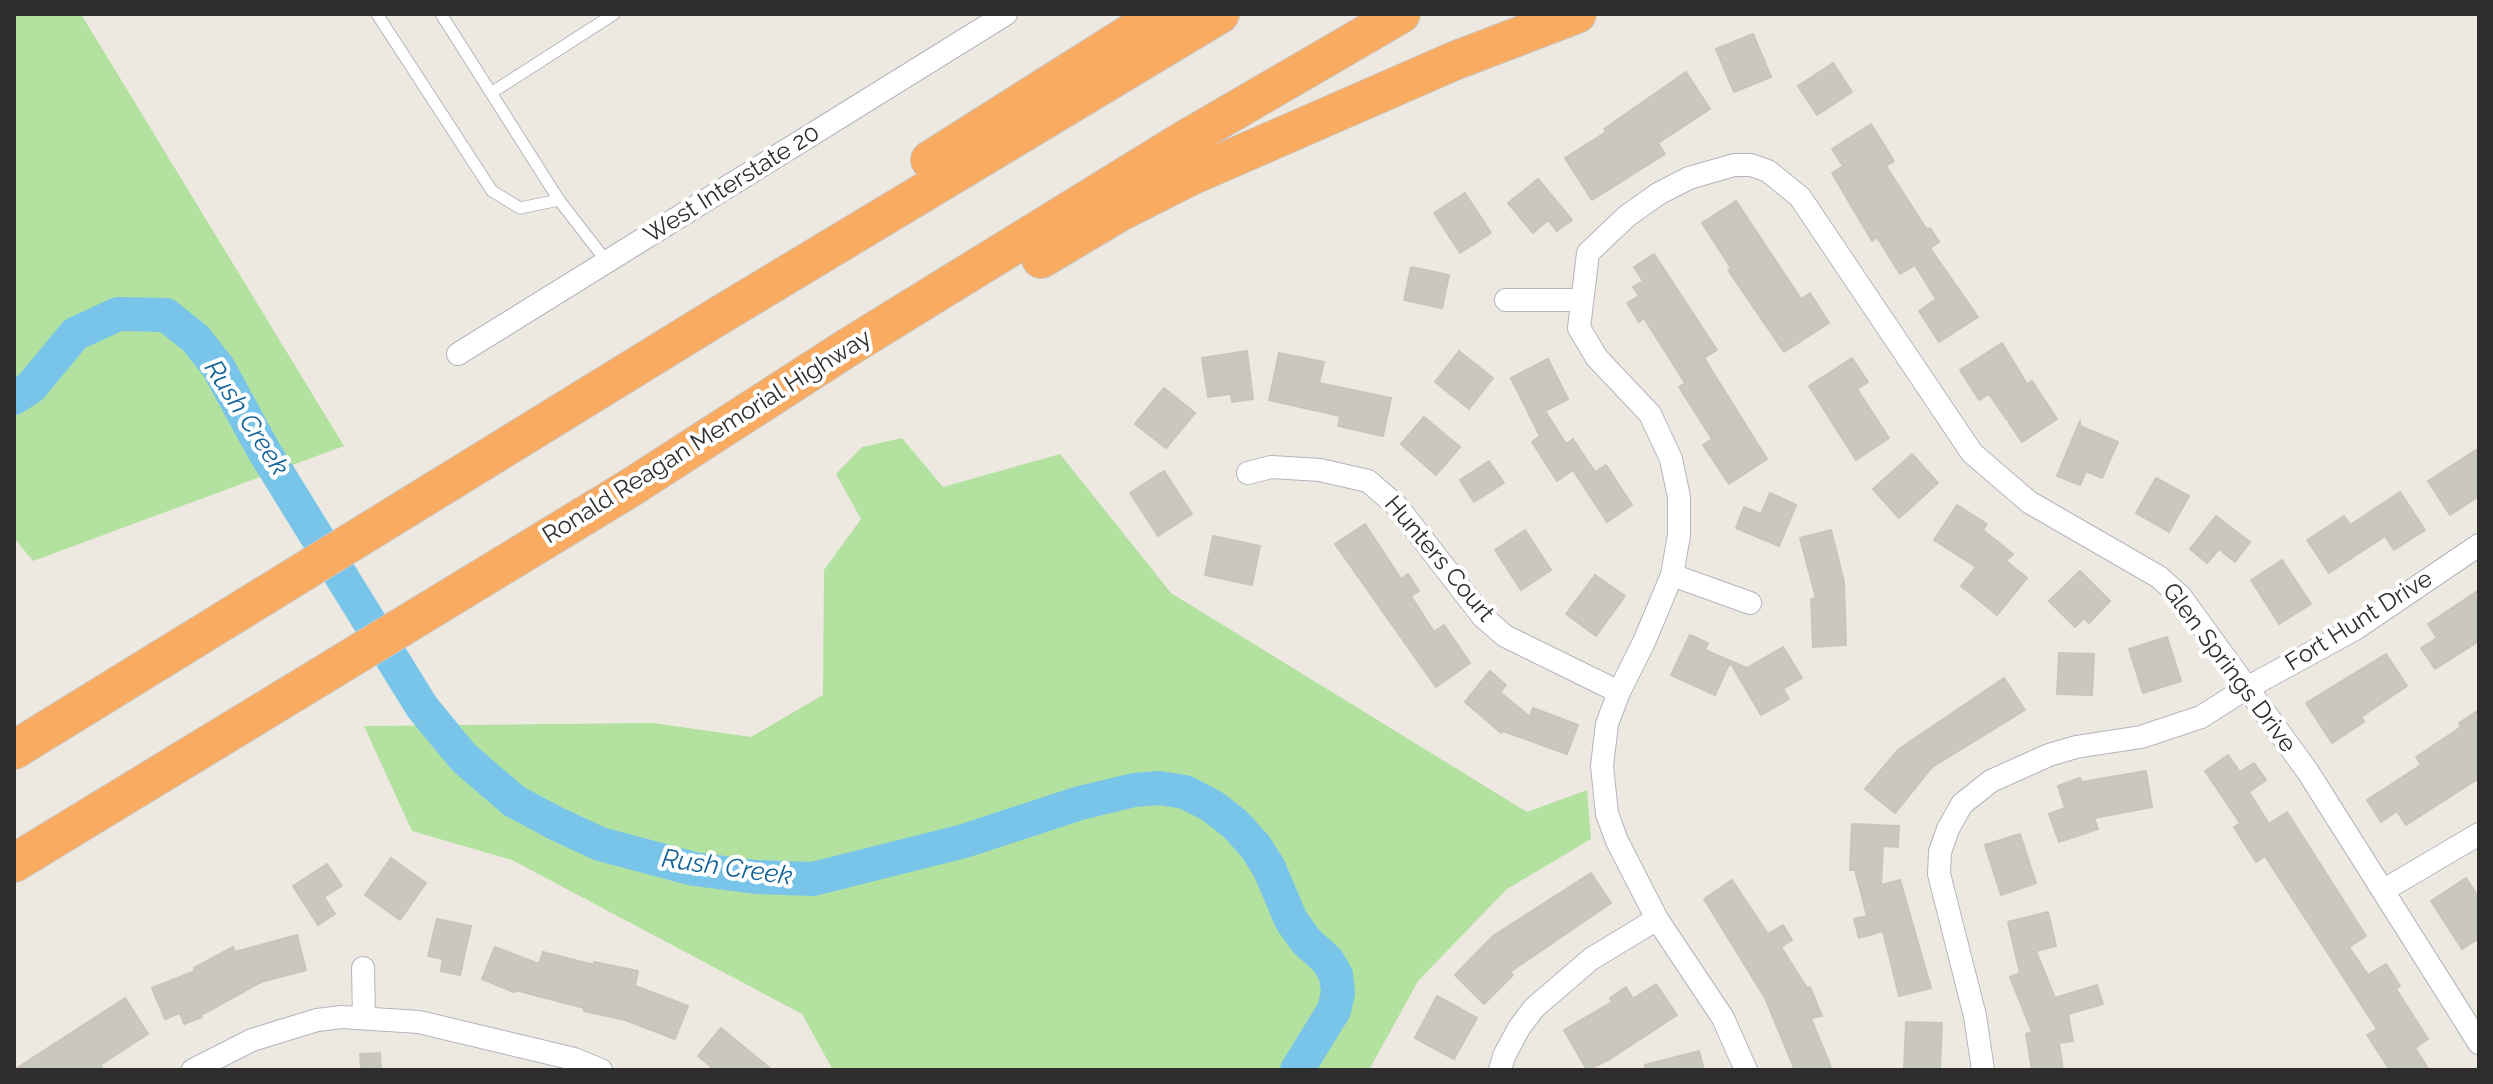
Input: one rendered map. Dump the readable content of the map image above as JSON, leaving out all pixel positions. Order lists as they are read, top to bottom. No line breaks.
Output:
{"streets":{"highway":["Ronald Reagan Memorial Highway"],"street":["West Interstate 20","Hunters Court","Fort Hunt Drive","Glen Springs Drive"]},"crossings":[["Fort Hunt Drive","Glen Springs Drive"]],"water":["Rush Creek"]}
